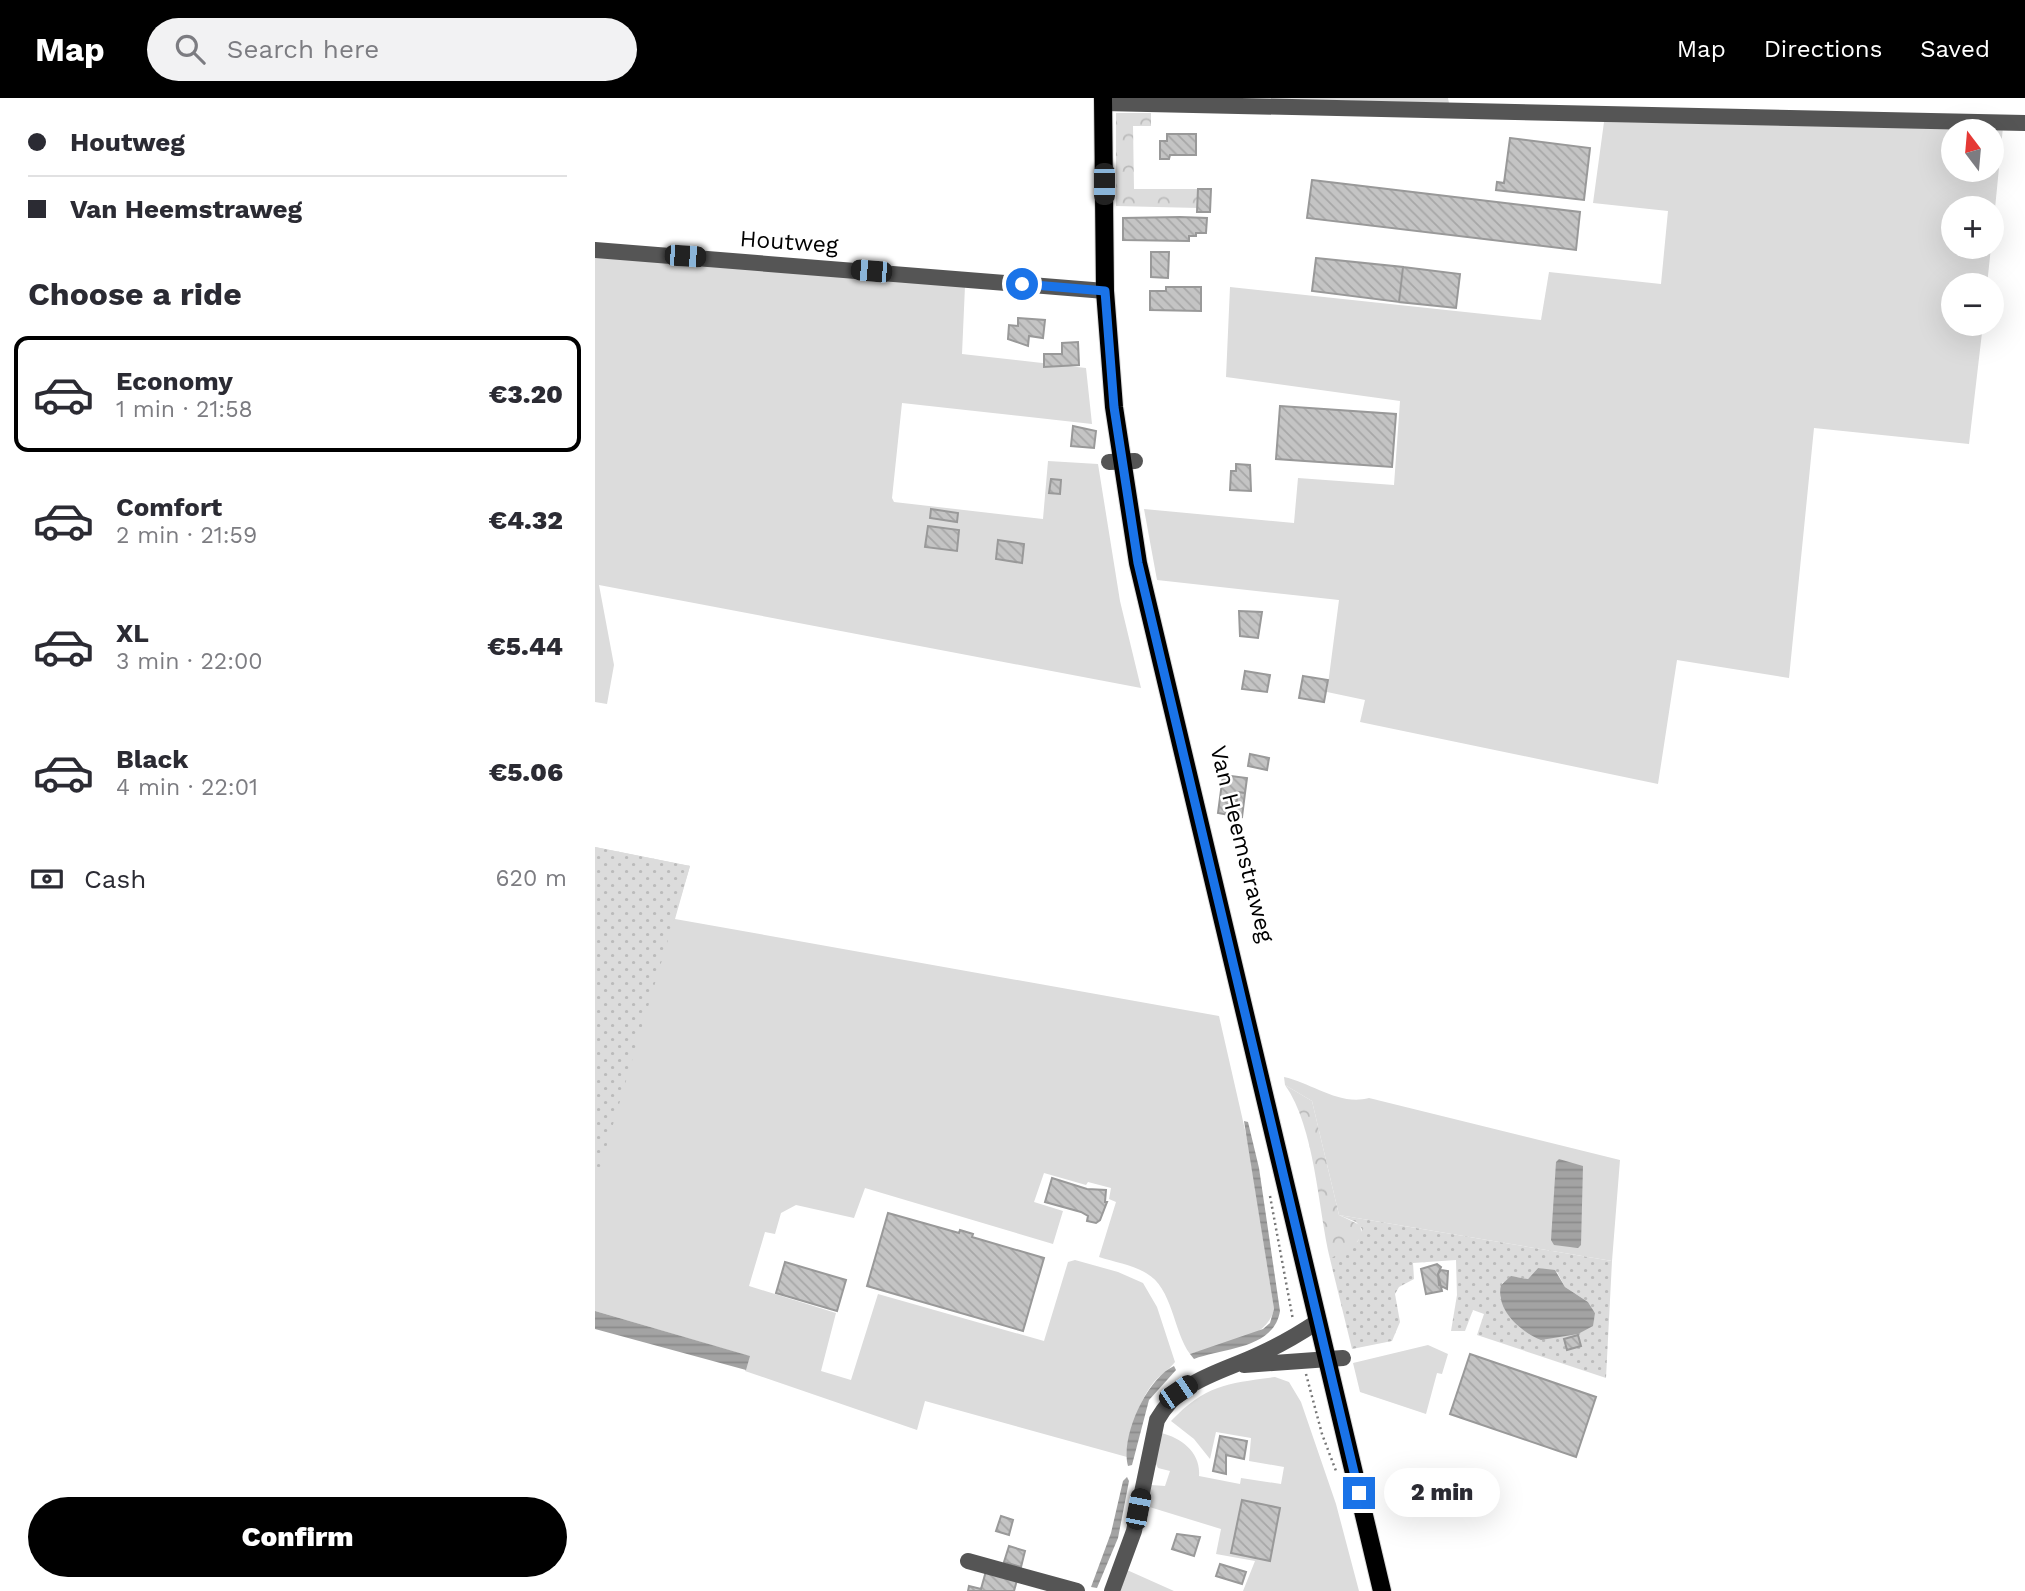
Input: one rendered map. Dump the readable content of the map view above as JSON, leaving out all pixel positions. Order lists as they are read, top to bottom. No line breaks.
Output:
{"streets":{"main road":["Van Heemstraweg"],"street":["Houtweg"]},"crossings":[["Houtweg","Van Heemstraweg"]],"north":"top","page":{"header":"Map","search":"Search here","nav":["Map","Directions","Saved"],"banner":["Houtweg","Van Heemstraweg"],"map_buttons":["+","−"],"heading":"Choose a ride","list":[{"name":"Economy","note":"1 min · 21:58","value":"€3.20"},{"name":"Comfort","note":"2 min · 21:59","value":"€4.32"},{"name":"XL","note":"3 min · 22:00","value":"€5.44"},{"name":"Black","note":"4 min · 22:01","value":"€5.06"}],"pay":["Cash","620 m"],"bubble":"2 min","buttons":"Confirm"}}
